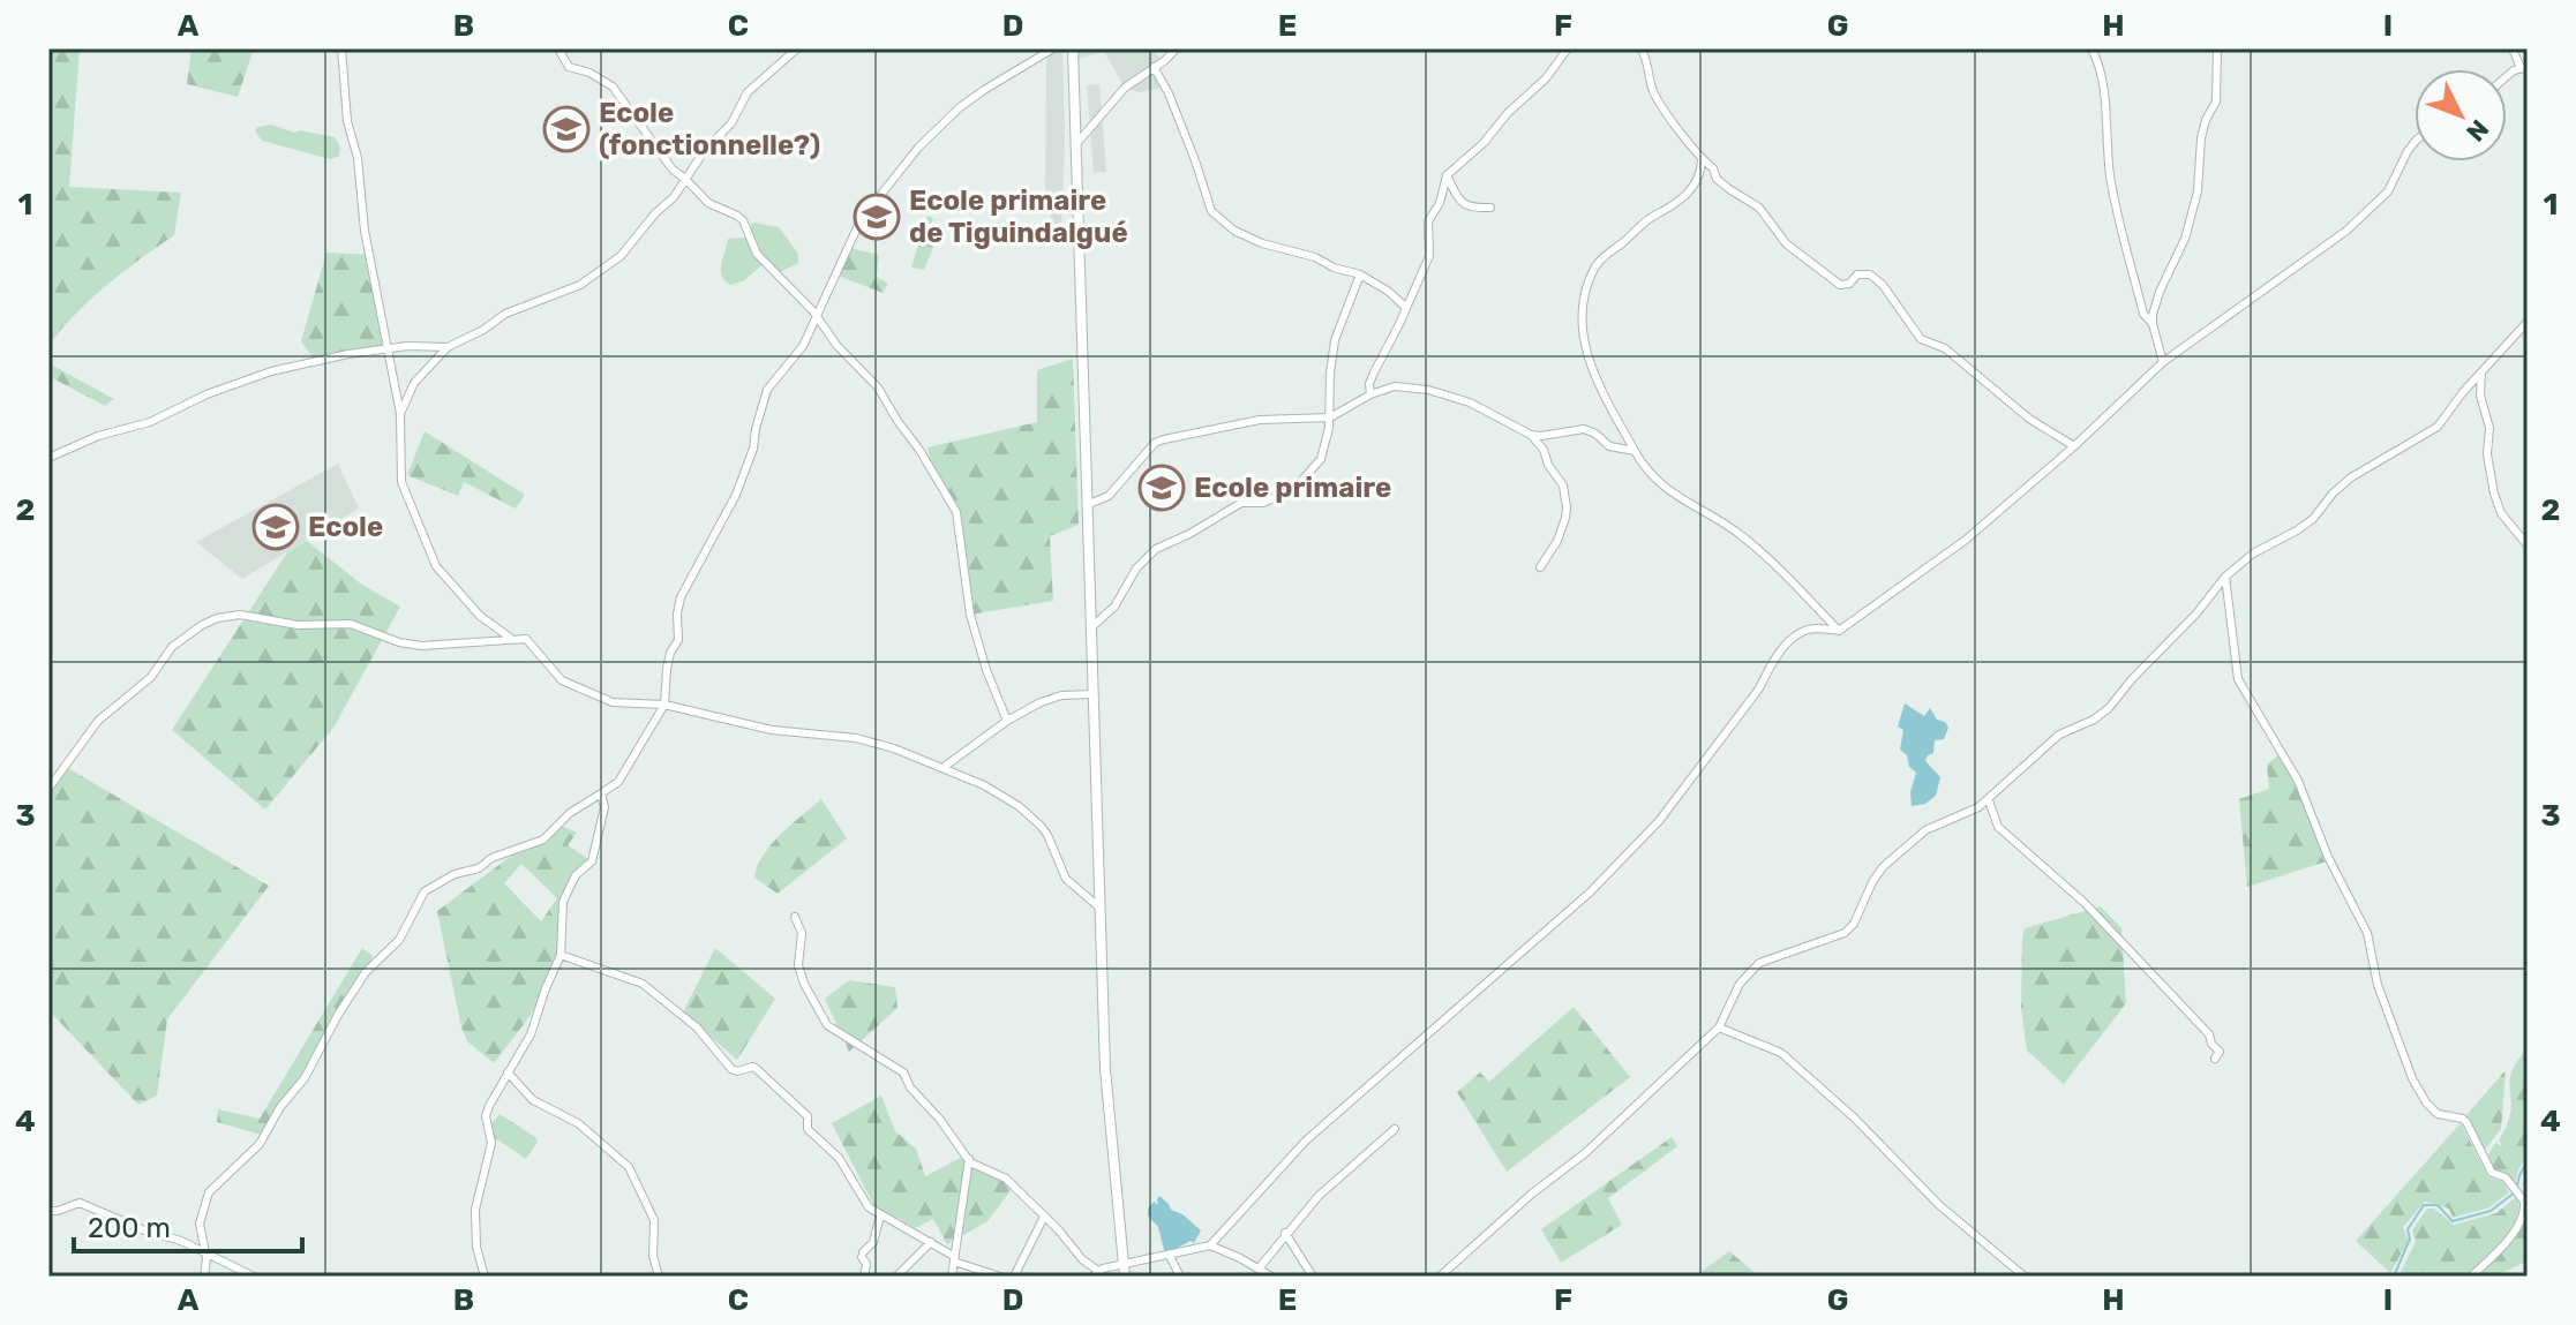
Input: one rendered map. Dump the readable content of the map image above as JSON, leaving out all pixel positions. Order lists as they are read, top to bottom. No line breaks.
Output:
{"places":{"school or university":["Ecole (fonctionnelle?)","Ecole primaire de Tiguindalgué","Ecole primaire","Ecole"]},"scale_bar":"200 m","north":"bottom right","grid":{"columns":["A","B","C","D","E","F","G","H","I"],"rows":["1","2","3","4"]}}
